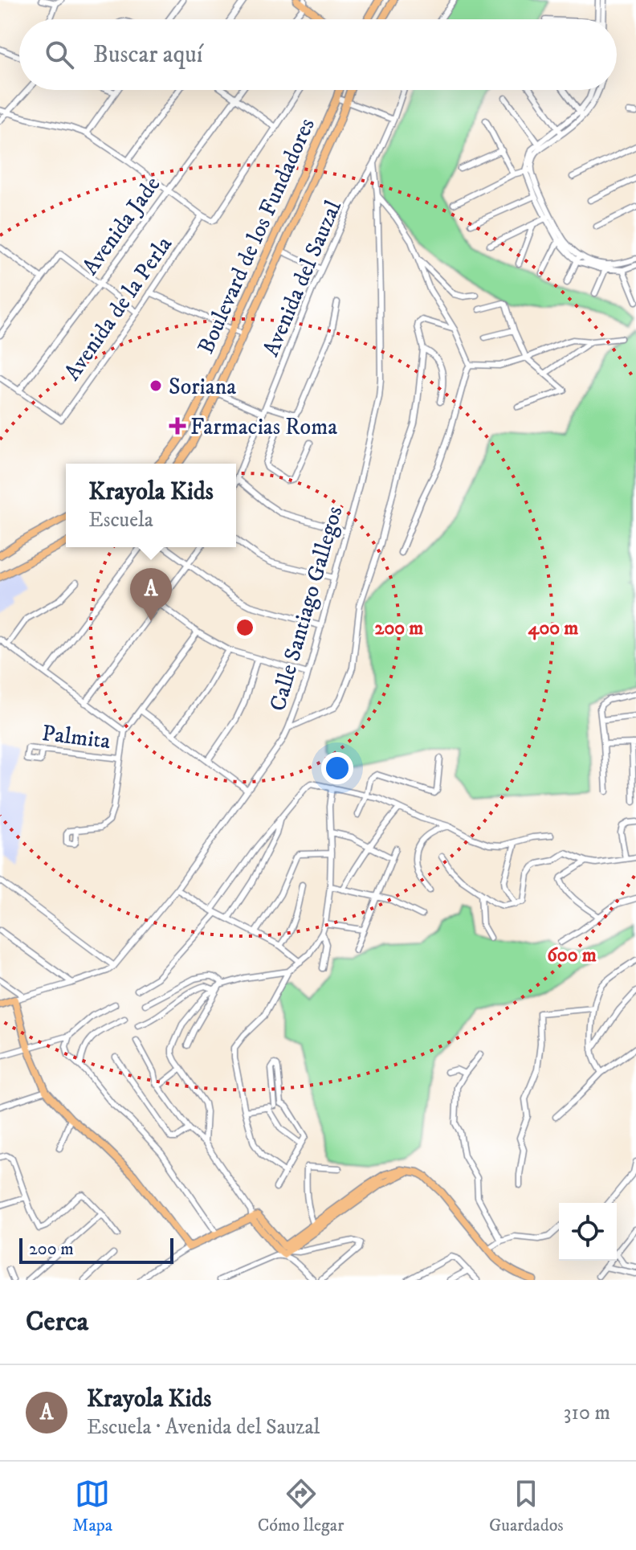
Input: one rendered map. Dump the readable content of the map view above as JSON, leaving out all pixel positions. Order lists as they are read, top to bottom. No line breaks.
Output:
{"streets":{"main road":["Boulevard de los Fundadores","Calle Santiago Gallegos"],"street":["Avenida Jade","Avenida del Sauzal","Avenida de la Perla","Palmita"]},"crossings":[["Avenida Jade","Avenida de la Perla"],["Avenida del Sauzal","Calle Santiago Gallegos"]],"places":{"other":["Soriana"],"health":["Farmacias Roma"]},"scale_bar":"200 m","page":{"search":"Buscar aquí","popup":["Krayola Kids","Escuela"],"pins":"A","scale":"200 m","heading":"Cerca","list":[{"mark":"A","name":"Krayola Kids","note":"Escuela · Avenida del Sauzal","value":"310 m"}],"nav":["Mapa","Cómo llegar","Guardados"]},"rings":["200 m","400 m","600 m"]}
